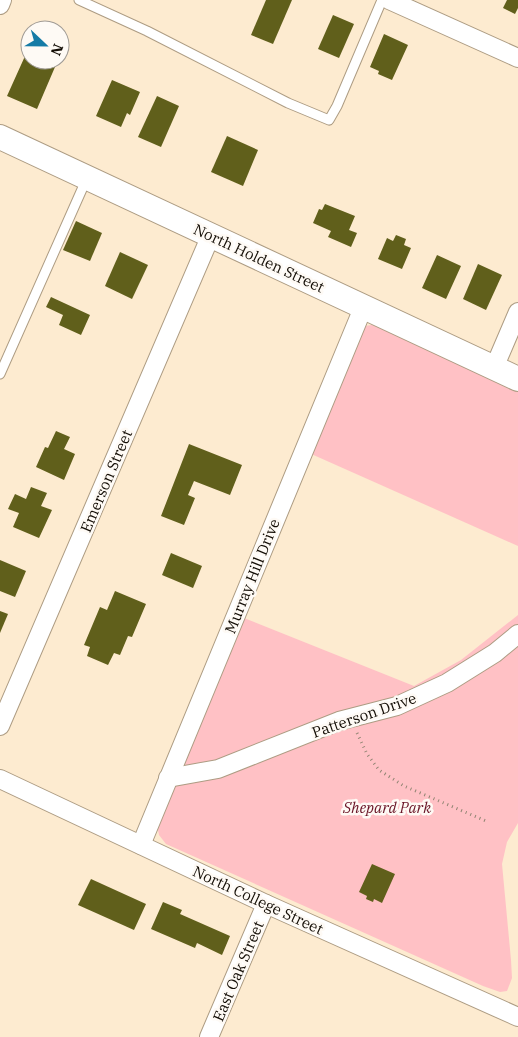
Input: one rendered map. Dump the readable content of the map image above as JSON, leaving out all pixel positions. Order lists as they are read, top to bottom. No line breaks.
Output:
{"streets":{"main road":["North Holden Street"],"street":["Emerson Street","Murray Hill Drive","Patterson Drive","North College Street","East Oak Street"]},"crossings":[["North Holden Street","Emerson Street"],["North Holden Street","Murray Hill Drive"],["Murray Hill Drive","Patterson Drive"],["Murray Hill Drive","North College Street"],["North College Street","East Oak Street"]],"parks":["Shepard Park"],"north":"right"}
